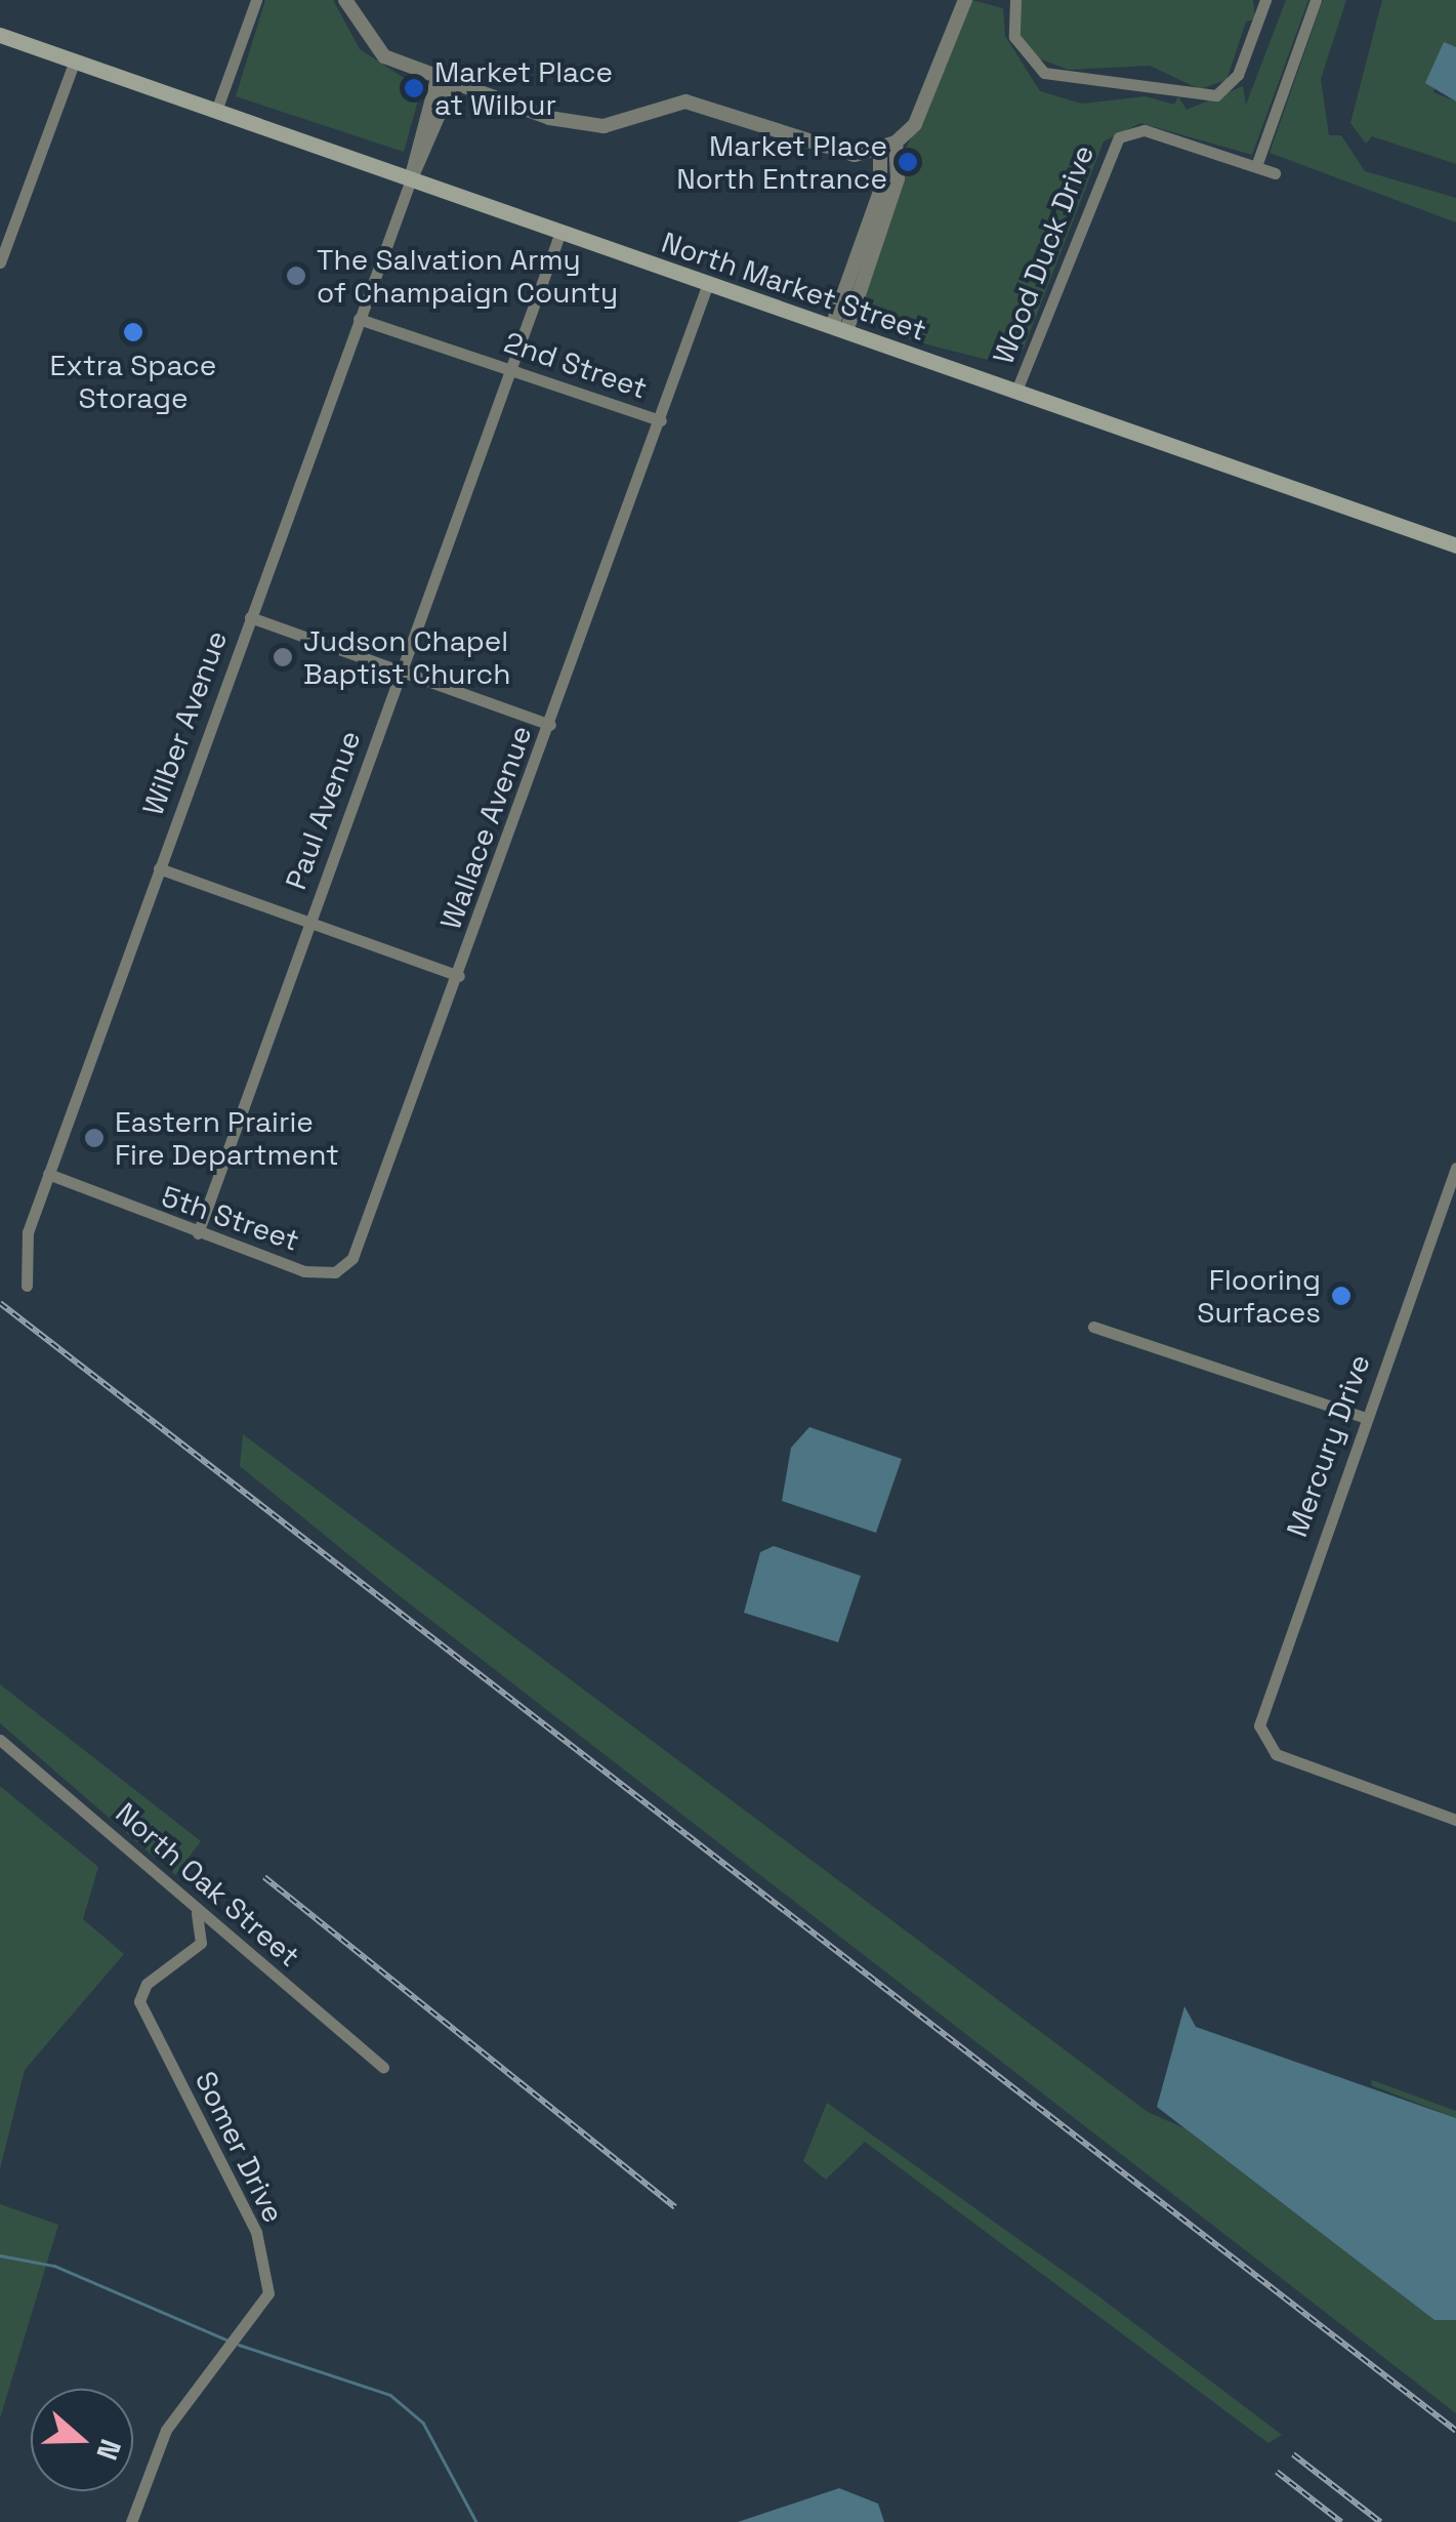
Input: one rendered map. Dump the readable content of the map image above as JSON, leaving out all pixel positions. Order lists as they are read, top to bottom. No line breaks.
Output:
{"streets":{"main road":["North Market Street"],"street":["Wood Duck Drive","2nd Street","Wilber Avenue","Paul Avenue","Wallace Avenue","5th Street","Mercury Drive","North Oak Street","Somer Drive"]},"crossings":[["Wood Duck Drive","North Market Street"],["North Market Street","Wilber Avenue"],["North Market Street","Paul Avenue"],["North Market Street","Wallace Avenue"],["2nd Street","Wilber Avenue"],["2nd Street","Paul Avenue"],["2nd Street","Wallace Avenue"],["Wilber Avenue","5th Street"],["Paul Avenue","5th Street"],["Wallace Avenue","5th Street"],["North Oak Street","Somer Drive"]],"places":["Market Place at Wilbur","Market Place North Entrance","The Salvation Army of Champaign County","Extra Space Storage","Judson Chapel Baptist Church","Eastern Prairie Fire Department","Flooring Surfaces"],"north":"right"}
